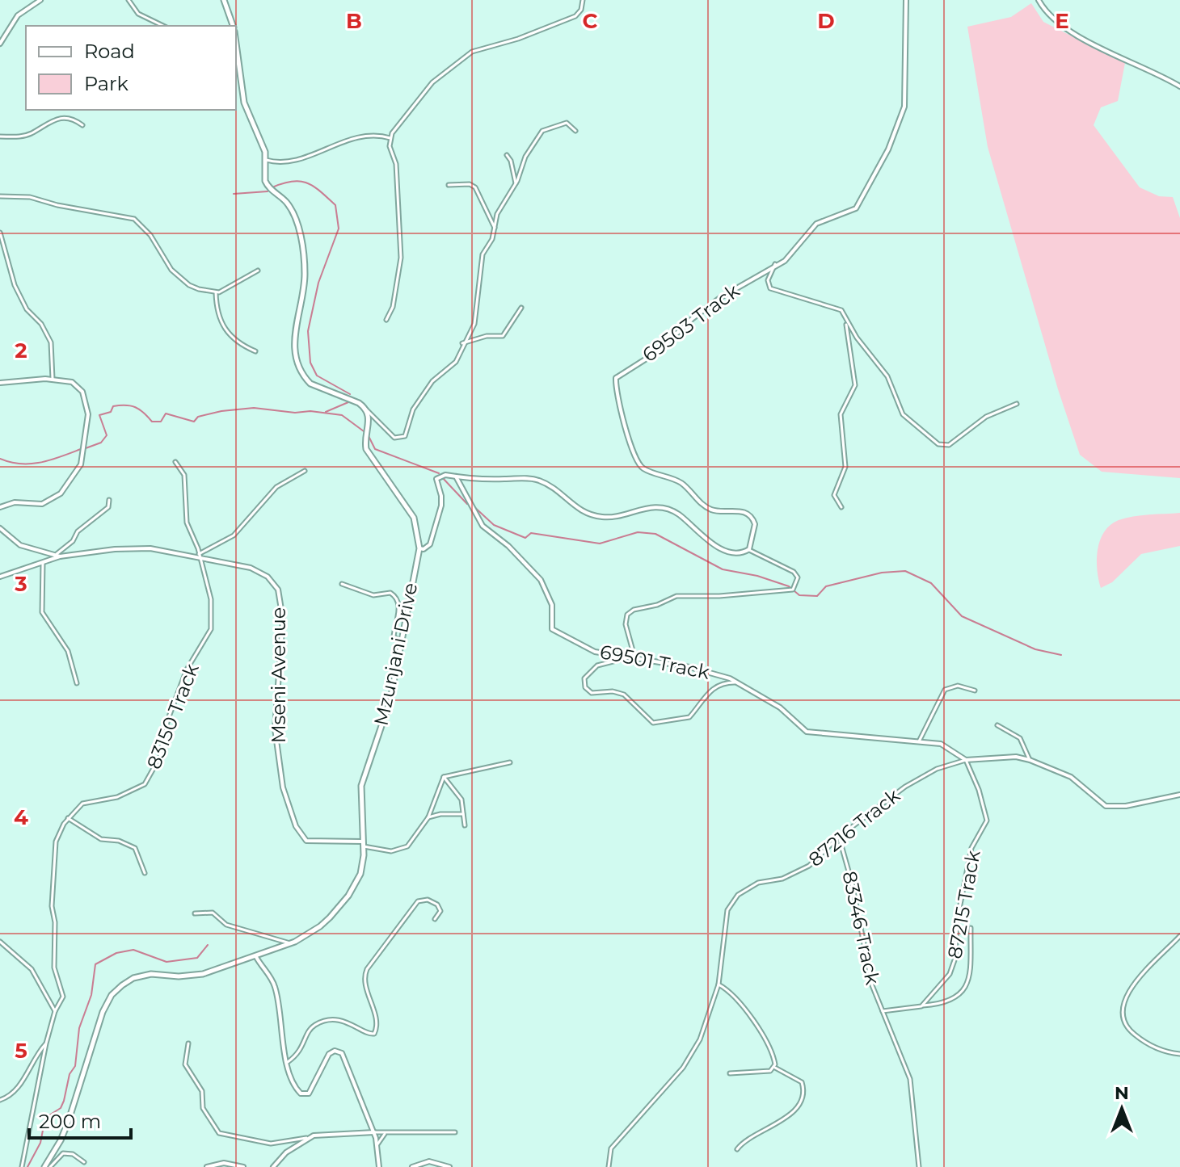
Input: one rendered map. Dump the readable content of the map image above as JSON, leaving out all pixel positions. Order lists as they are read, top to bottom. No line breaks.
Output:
{"streets":{"main road":["Mzunjani Drive"],"street":["69503 Track","69501 Track","Mseni Avenue","83150 Track","87216 Track","87215 Track","83346 Track"]},"crossings":[["Mzunjani Drive","Mseni Avenue"],["69501 Track","87216 Track"],["69501 Track","87215 Track"],["Mseni Avenue","83150 Track"],["87216 Track","87215 Track"],["87216 Track","83346 Track"]],"legend":["Road","Park"],"scale_bar":"200 m","north":"top","grid":{"columns":["B","C","D","E"],"rows":["2","3","4","5"]}}
